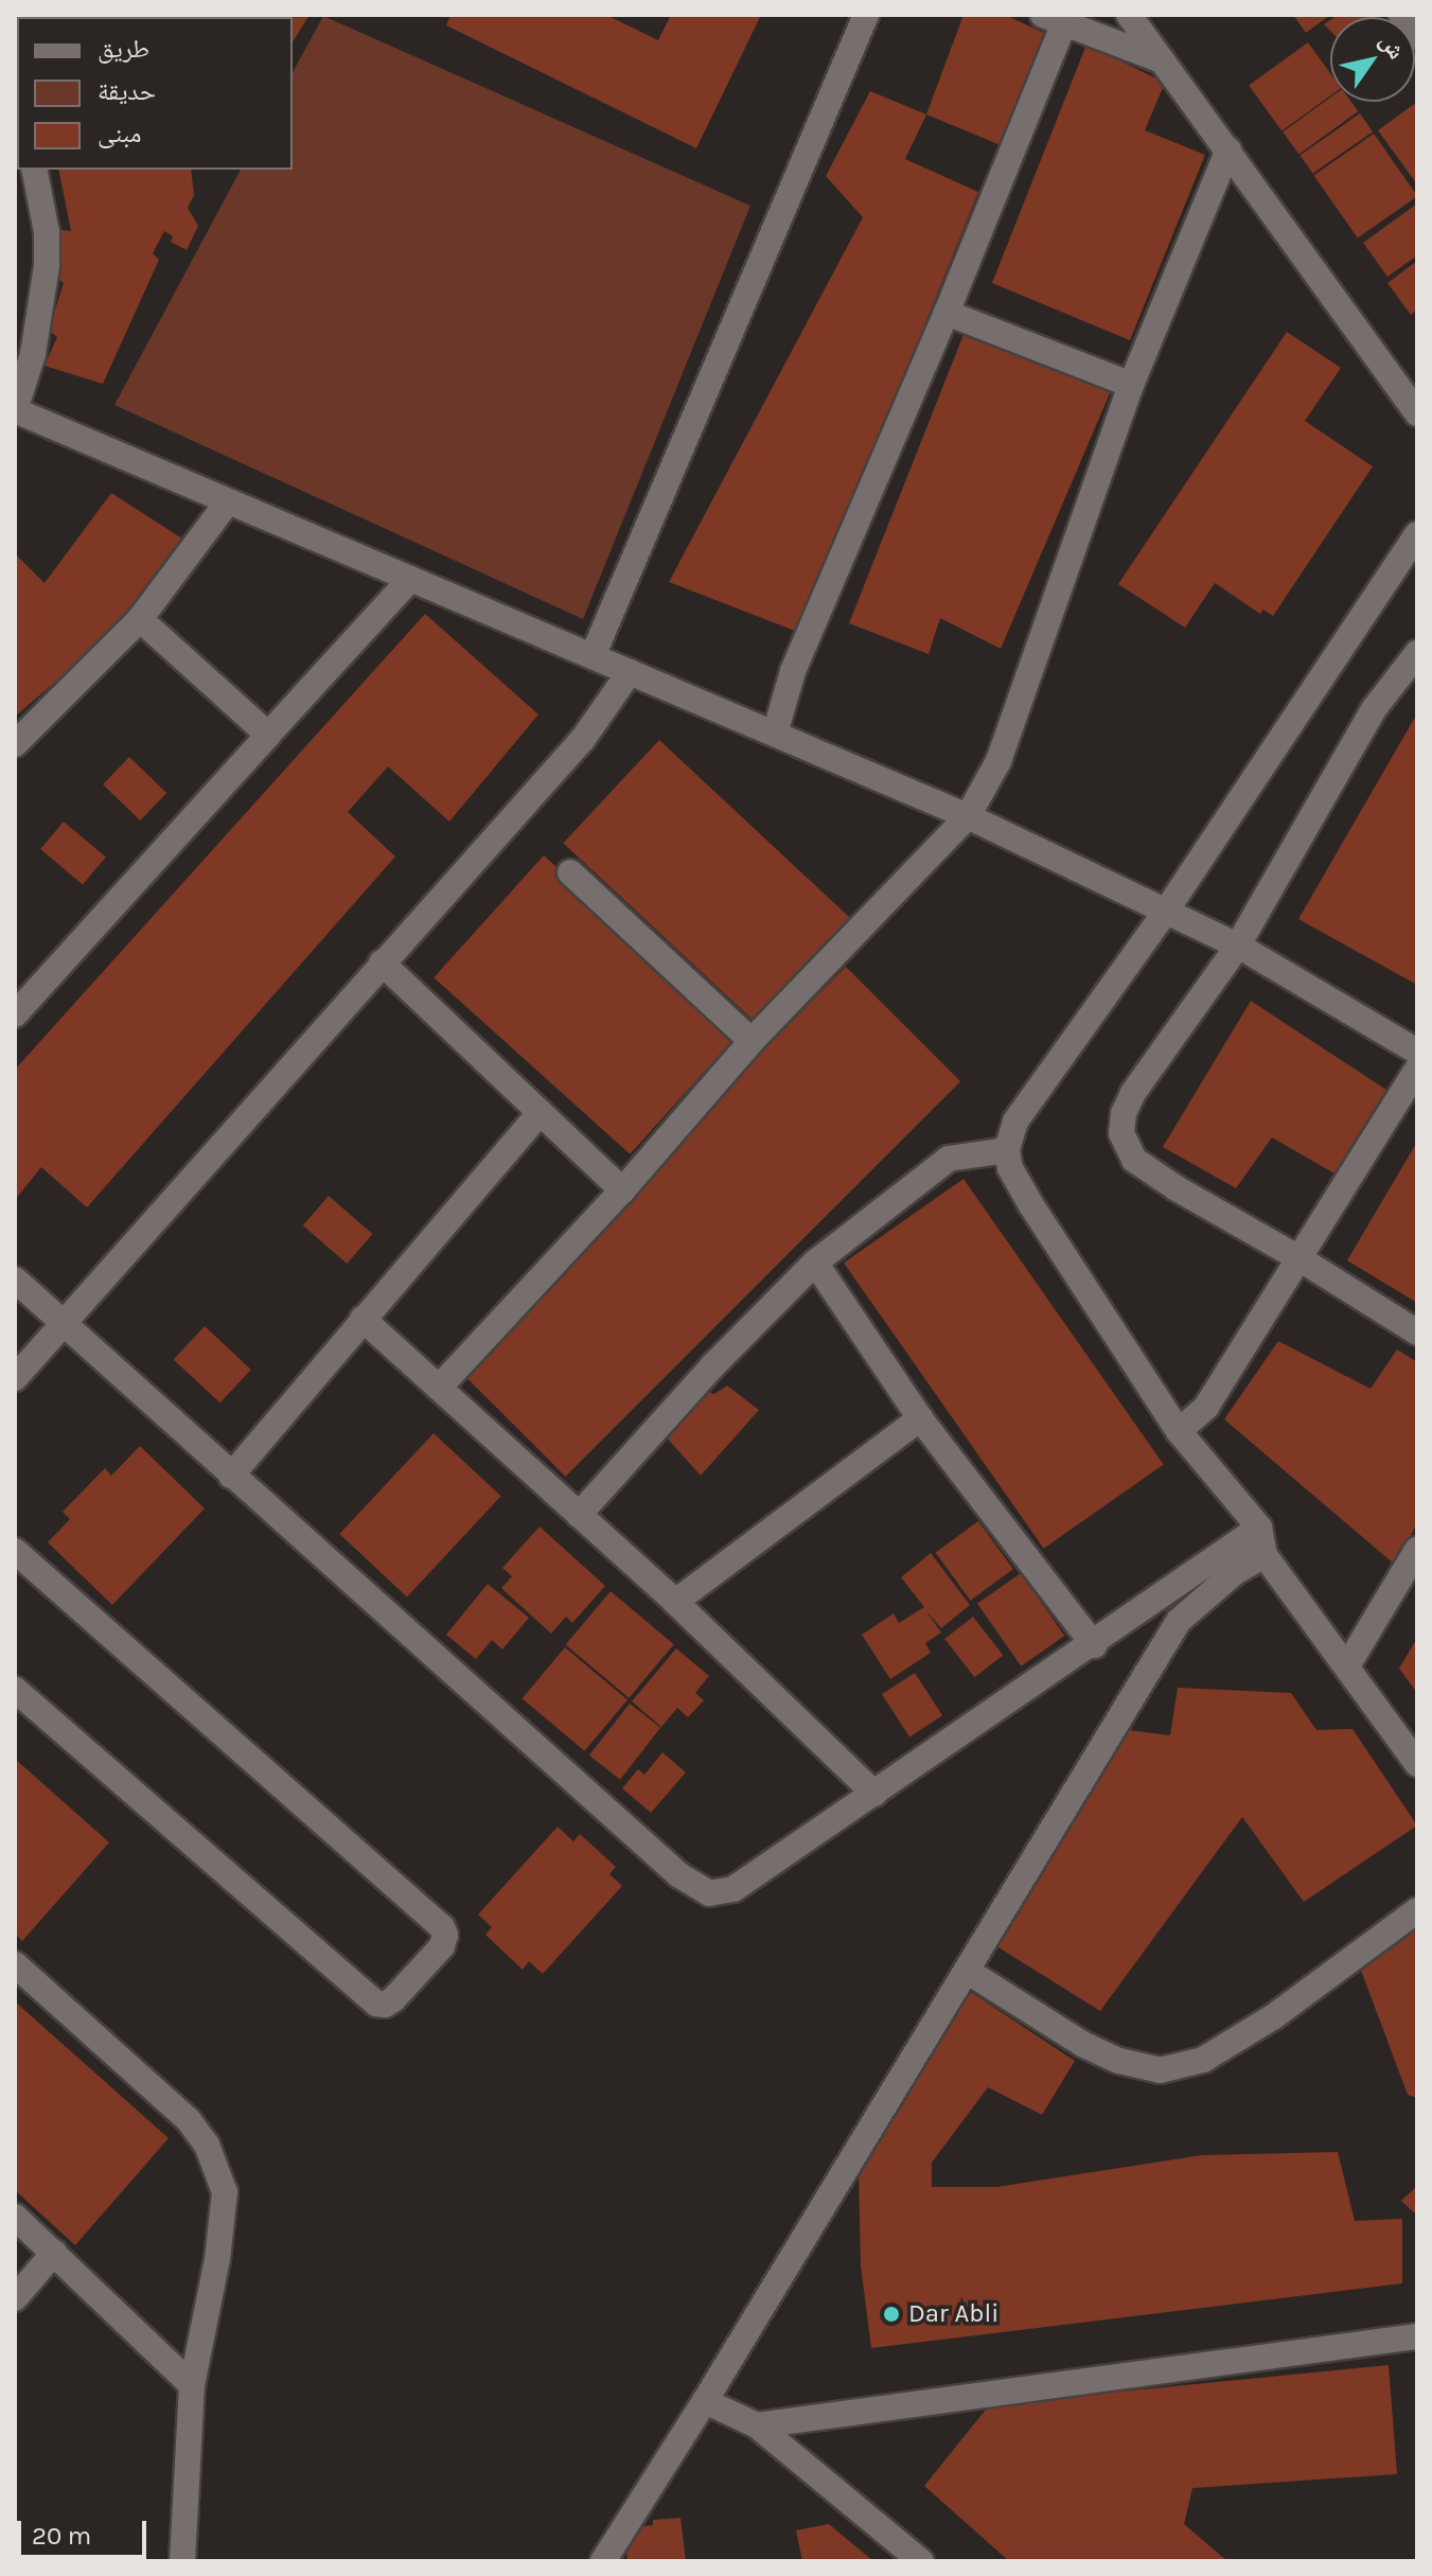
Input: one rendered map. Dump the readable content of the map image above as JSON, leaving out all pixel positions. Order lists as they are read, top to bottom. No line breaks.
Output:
{"places":["Dar Abli"],"legend":["طريق","حديقة","مبنى"],"scale_bar":"20 m","north":"top right"}
